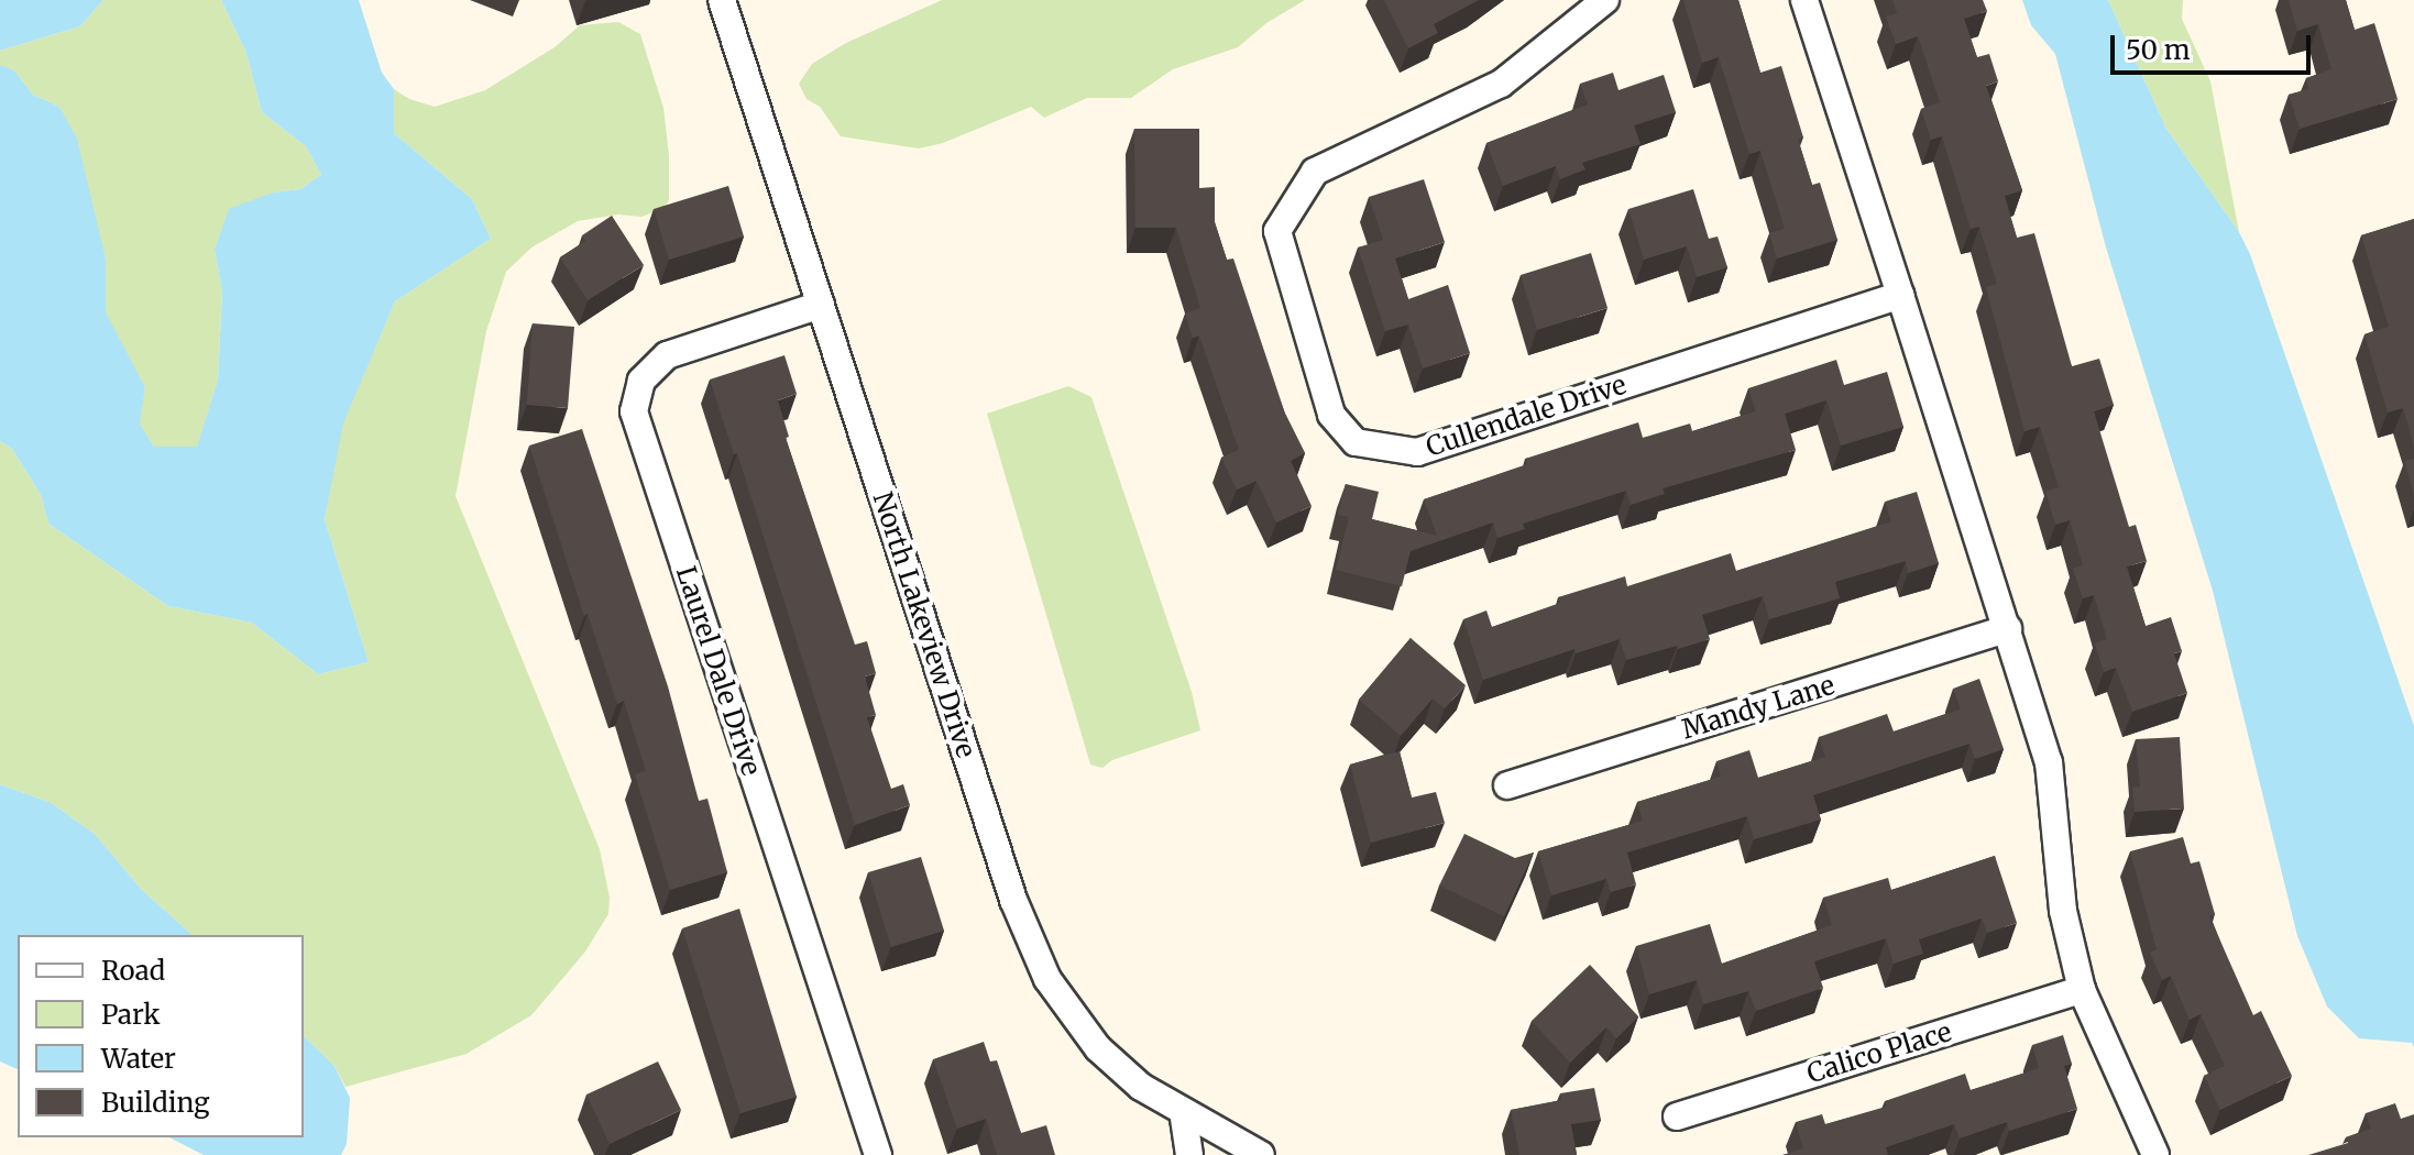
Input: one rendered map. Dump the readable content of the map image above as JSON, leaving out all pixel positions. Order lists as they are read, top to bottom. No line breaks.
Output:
{"streets":{"street":["Cullendale Drive","North Lakeview Drive","Laurel Dale Drive","Mandy Lane","Calico Place"]},"crossings":[["North Lakeview Drive","Laurel Dale Drive"]],"legend":["Road","Park","Water","Building"],"scale_bar":"50 m"}
